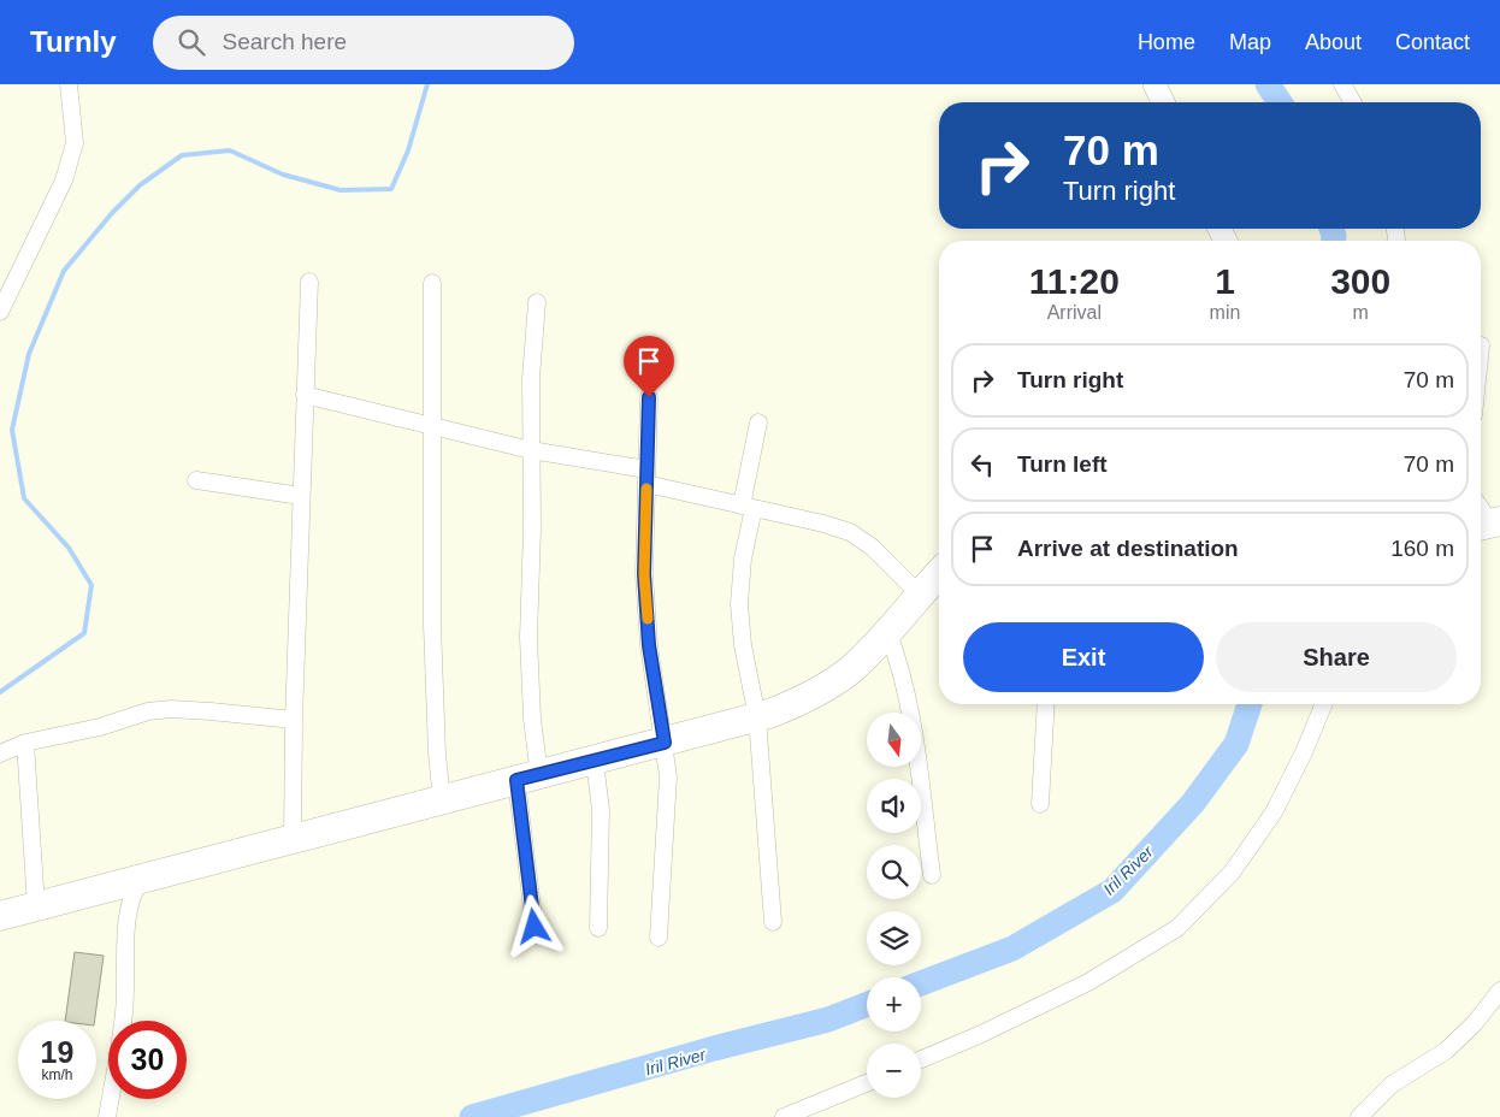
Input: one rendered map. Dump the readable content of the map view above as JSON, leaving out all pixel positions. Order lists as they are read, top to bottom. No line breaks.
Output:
{"water":["Iril River"],"north":"bottom","page":{"header":"Turnly","search":"Search here","nav":["Home","Map","About","Contact"],"turn":["70 m","Turn right"],"eta":["11:20","Arrival","1","min","300","m"],"list":[{"name":"Turn right","value":"70 m"},{"name":"Turn left","value":"70 m"},{"name":"Arrive at destination","value":"160 m"}],"buttons":["Exit","Share"],"map_buttons":["+","−"],"speed":"19 km/h","limit":"30"}}
